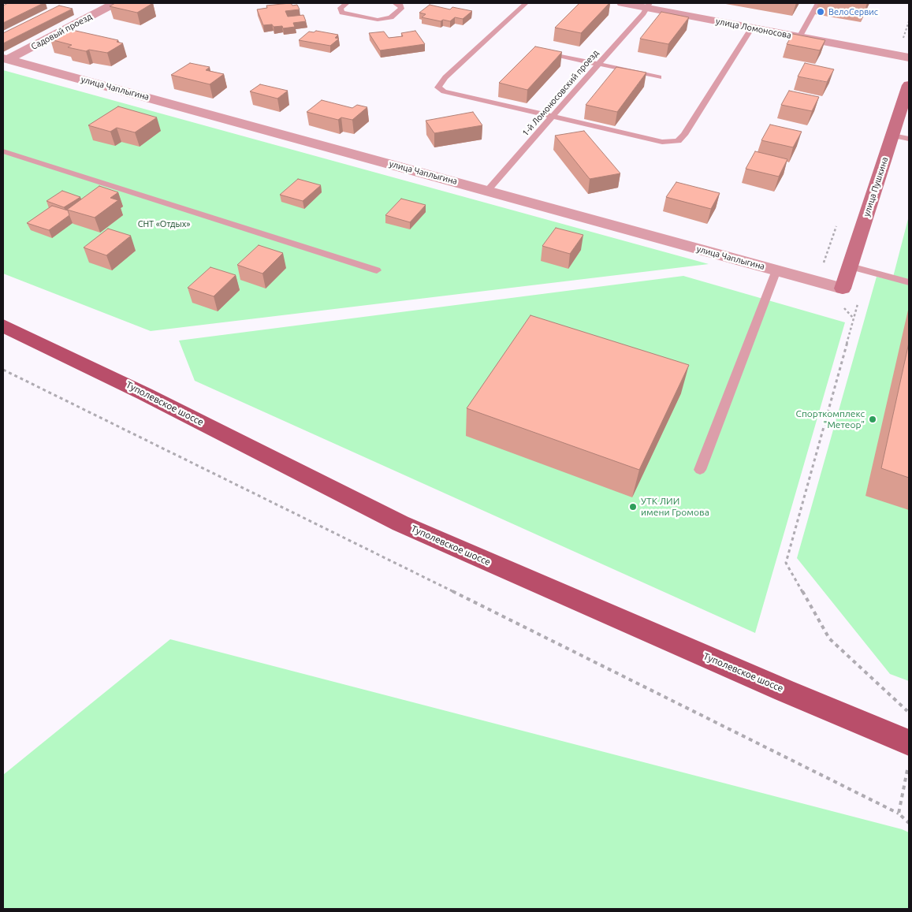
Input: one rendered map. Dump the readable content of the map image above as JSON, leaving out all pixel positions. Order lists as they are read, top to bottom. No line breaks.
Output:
{"streets":{"main road":["Туполевское шоссе"],"street":["улица Ломоносова","Садовый проезд","улица Чаплыгина","улица Пушкина"],"lane":["1-й Ломоносовский проезд"]},"crossings":[["улица Ломоносова","1-й Ломоносовский проезд"],["Садовый проезд","улица Чаплыгина"],["улица Чаплыгина","1-й Ломоносовский проезд"],["улица Чаплыгина","улица Пушкина"]],"parks":["СНТ «Отдых»"],"places":["ВелоСервис","Спорткомплекс \"Метеор\"","УТК ЛИИ имени Громова"]}
